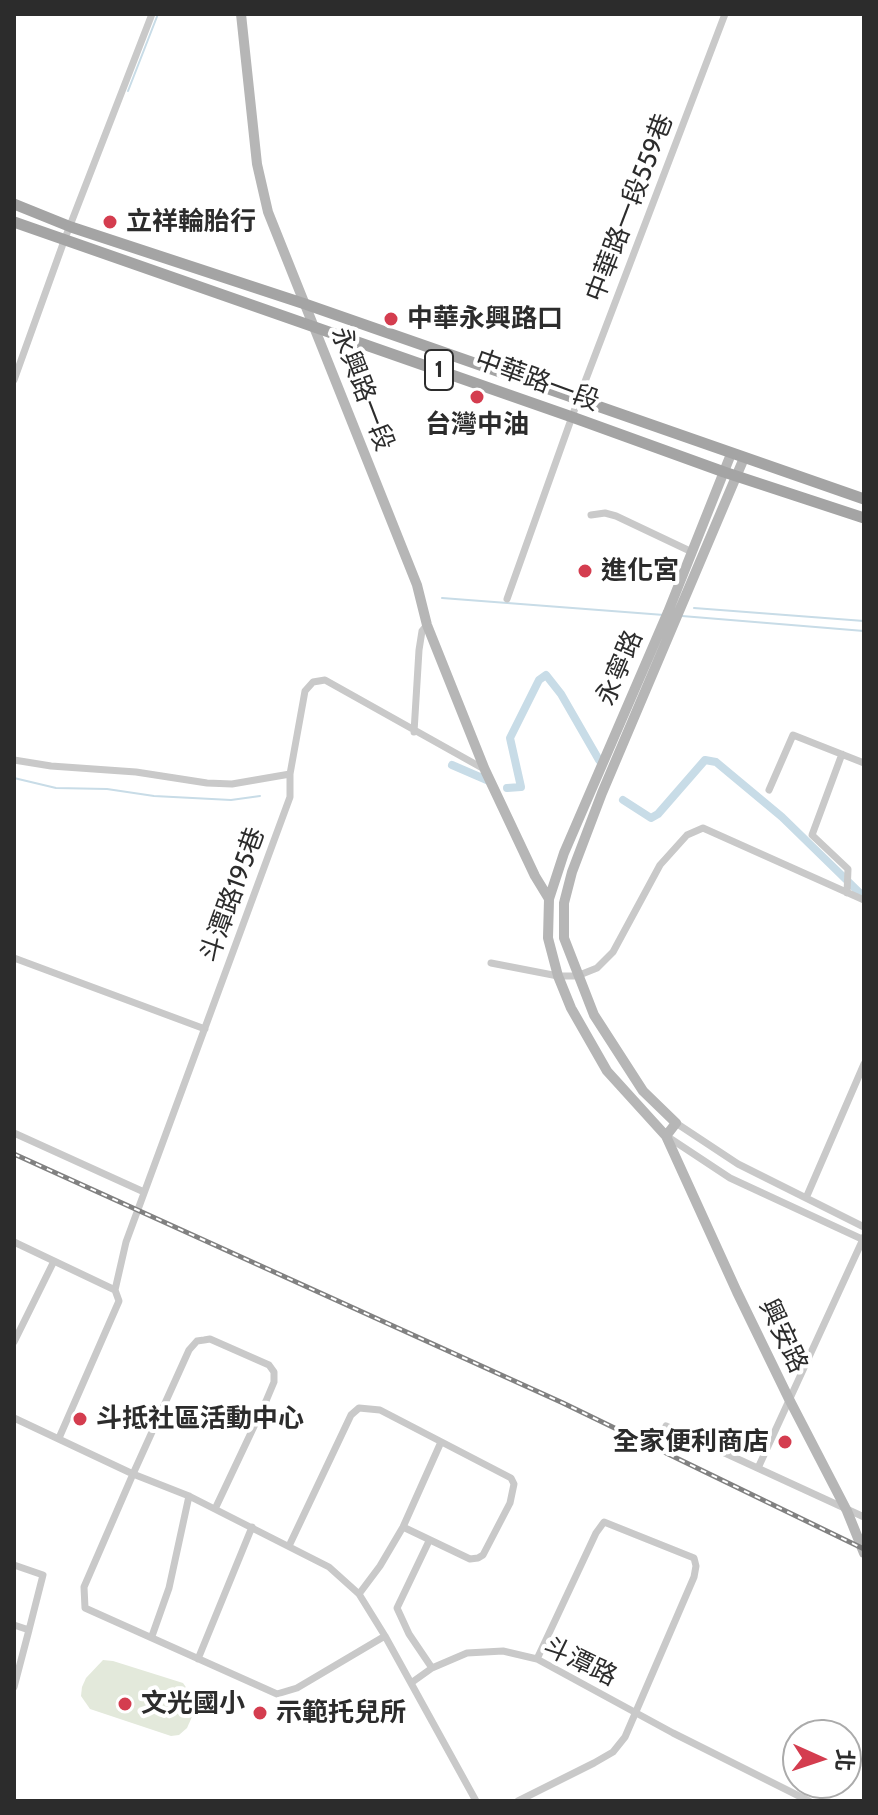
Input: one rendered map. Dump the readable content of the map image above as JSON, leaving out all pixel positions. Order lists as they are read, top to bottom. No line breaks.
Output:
{"streets":{"main road":["1","中華路一段"],"street":["中華路一段559巷","永興路一段","永寧路","斗潭路195巷","興安路","斗潭路"]},"crossings":[["中華路一段559巷","中華路一段"],["中華路一段","永興路一段"],["中華路一段","永寧路"],["永興路一段","斗潭路195巷"],["永寧路","興安路"]],"places":["立祥輪胎行","中華永興路口","台灣中油","進化宮","斗抵社區活動中心","全家便利商店","文光國小","示範托兒所"],"north":"right"}
